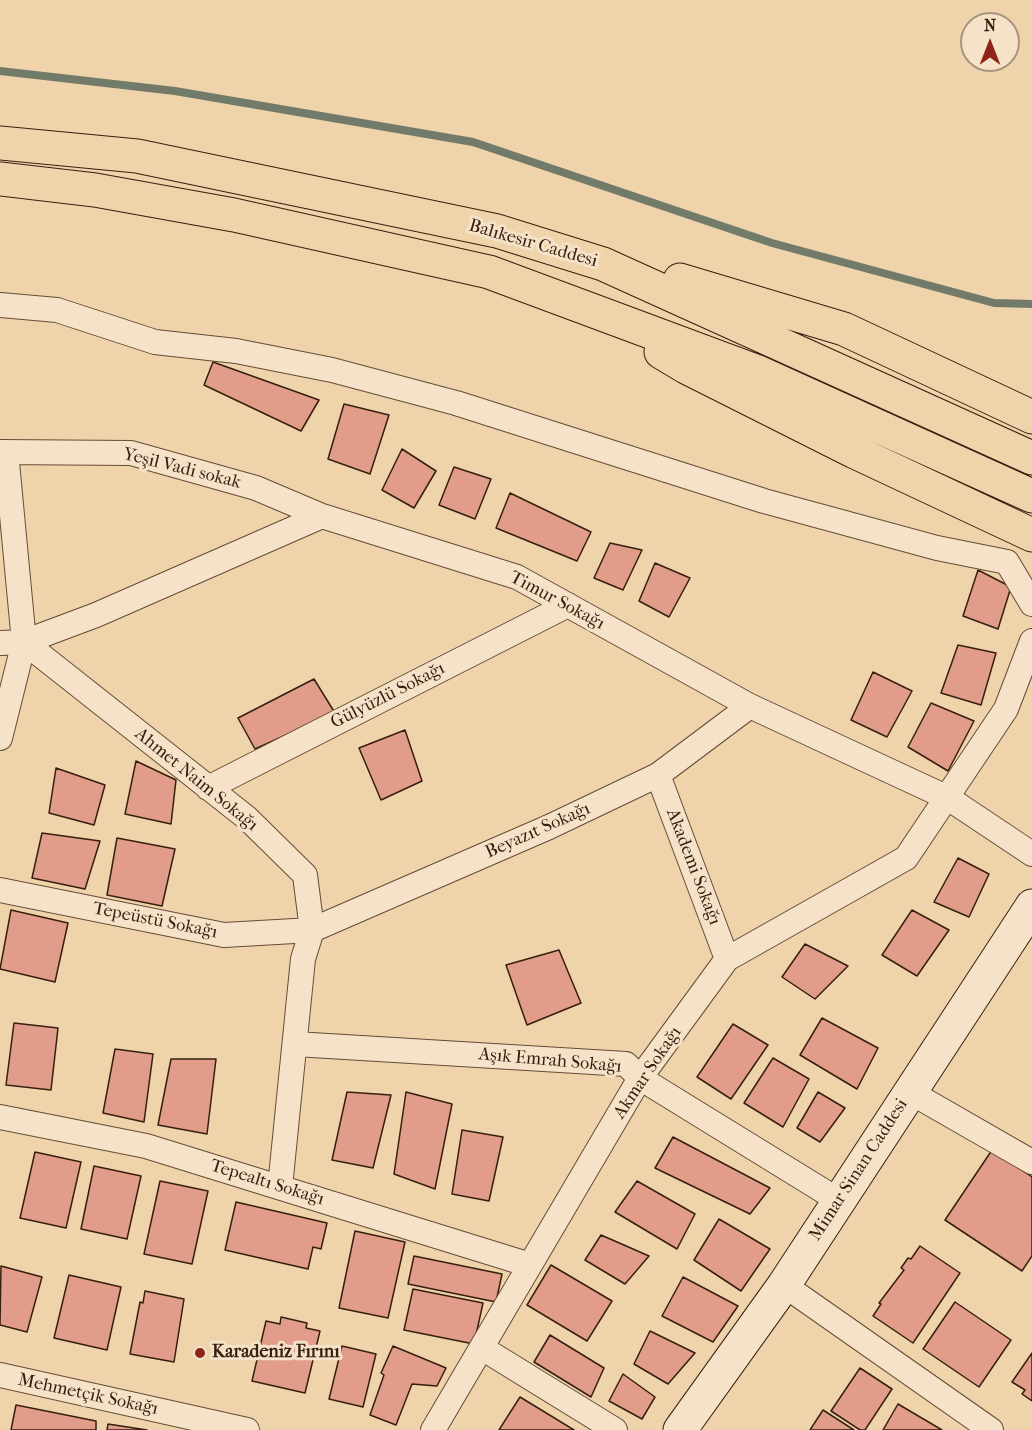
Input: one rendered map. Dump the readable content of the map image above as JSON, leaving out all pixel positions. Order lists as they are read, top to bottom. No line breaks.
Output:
{"streets":{"main road":["Balıkesir Caddesi","Mimar Sinan Caddesi"],"street":["Yeşil Vadi sokak","Timur Sokağı","Gülyüzlü Sokağı","Ahmet Naim Sokağı","Beyazıt Sokağı","Akademi Sokağı","Tepeüstü Sokağı","Aşık Emrah Sokağı","Akmar Sokağı","Tepealtı Sokağı","Mehmetçik Sokağı"]},"crossings":[["Yeşil Vadi sokak","Timur Sokağı"],["Timur Sokağı","Gülyüzlü Sokağı"],["Timur Sokağı","Beyazıt Sokağı"],["Timur Sokağı","Akmar Sokağı"],["Gülyüzlü Sokağı","Ahmet Naim Sokağı"],["Ahmet Naim Sokağı","Beyazıt Sokağı"],["Ahmet Naim Sokağı","Tepeüstü Sokağı"],["Ahmet Naim Sokağı","Aşık Emrah Sokağı"],["Ahmet Naim Sokağı","Tepealtı Sokağı"],["Beyazıt Sokağı","Akademi Sokağı"],["Beyazıt Sokağı","Tepeüstü Sokağı"],["Akademi Sokağı","Akmar Sokağı"],["Aşık Emrah Sokağı","Akmar Sokağı"],["Aşık Emrah Sokağı","Mimar Sinan Caddesi"],["Akmar Sokağı","Tepealtı Sokağı"]],"places":["Karadeniz Fırını"],"north":"top"}
